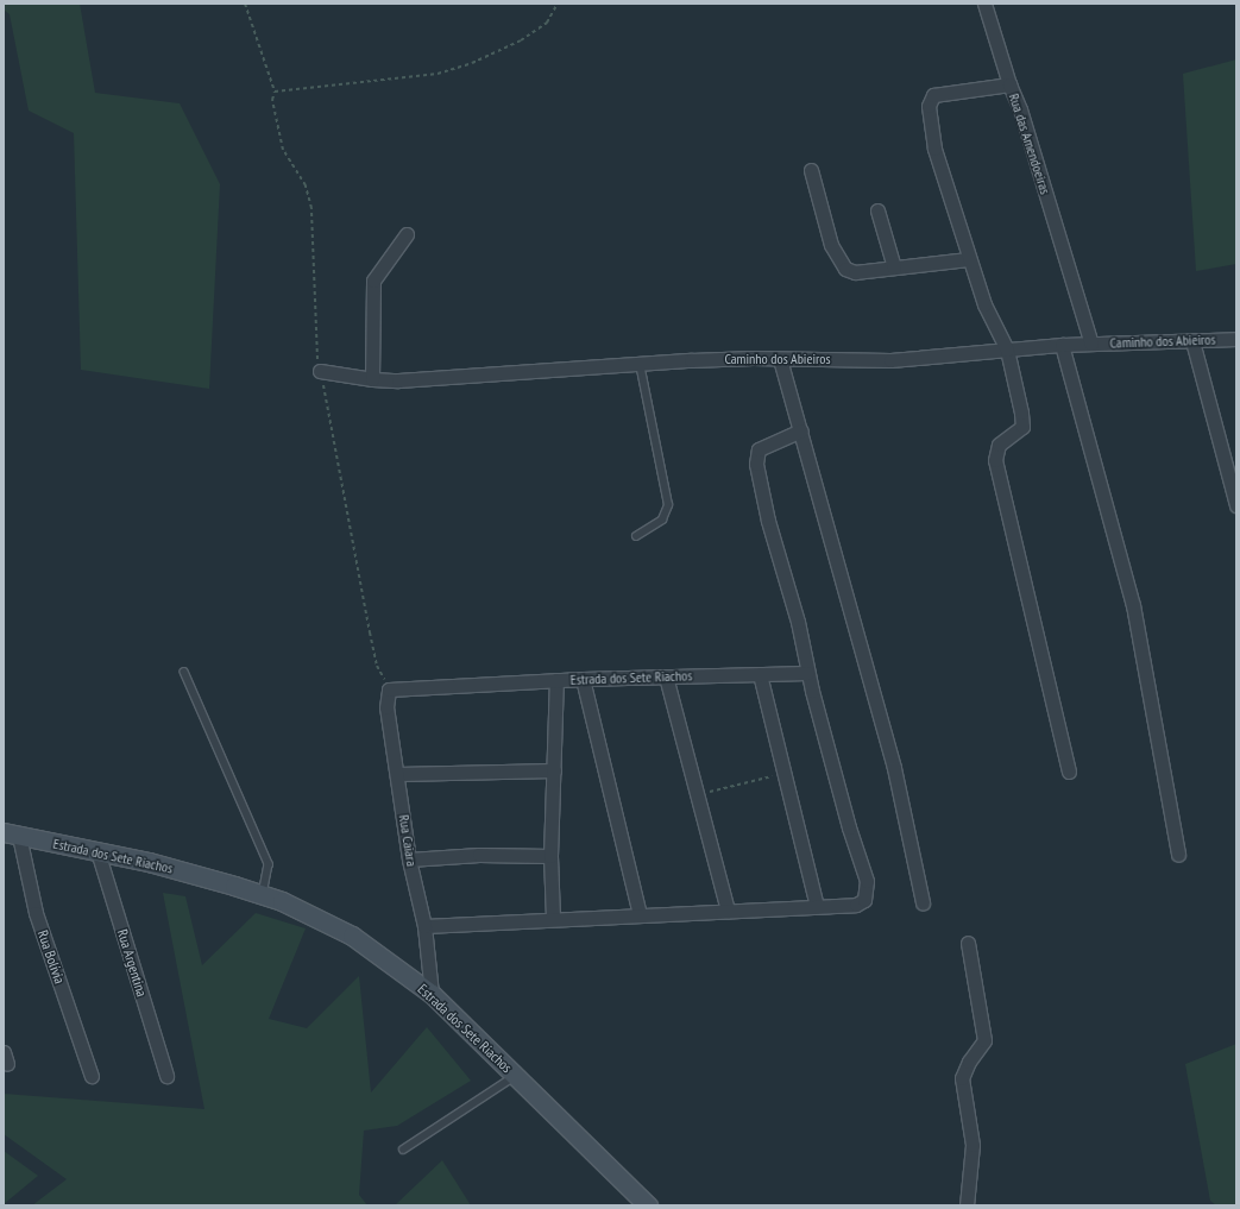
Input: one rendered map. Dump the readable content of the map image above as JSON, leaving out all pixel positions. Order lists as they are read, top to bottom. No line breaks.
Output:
{"streets":{"street":["Rua das Amendoeiras","Caminho dos Abieiros","Estrada dos Sete Riachos","Rua Caiara","Rua Bolívia","Rua Argentina"]},"crossings":[["Rua das Amendoeiras","Caminho dos Abieiros"],["Estrada dos Sete Riachos","Rua Caiara"],["Estrada dos Sete Riachos","Rua Bolívia"],["Estrada dos Sete Riachos","Rua Argentina"]]}
